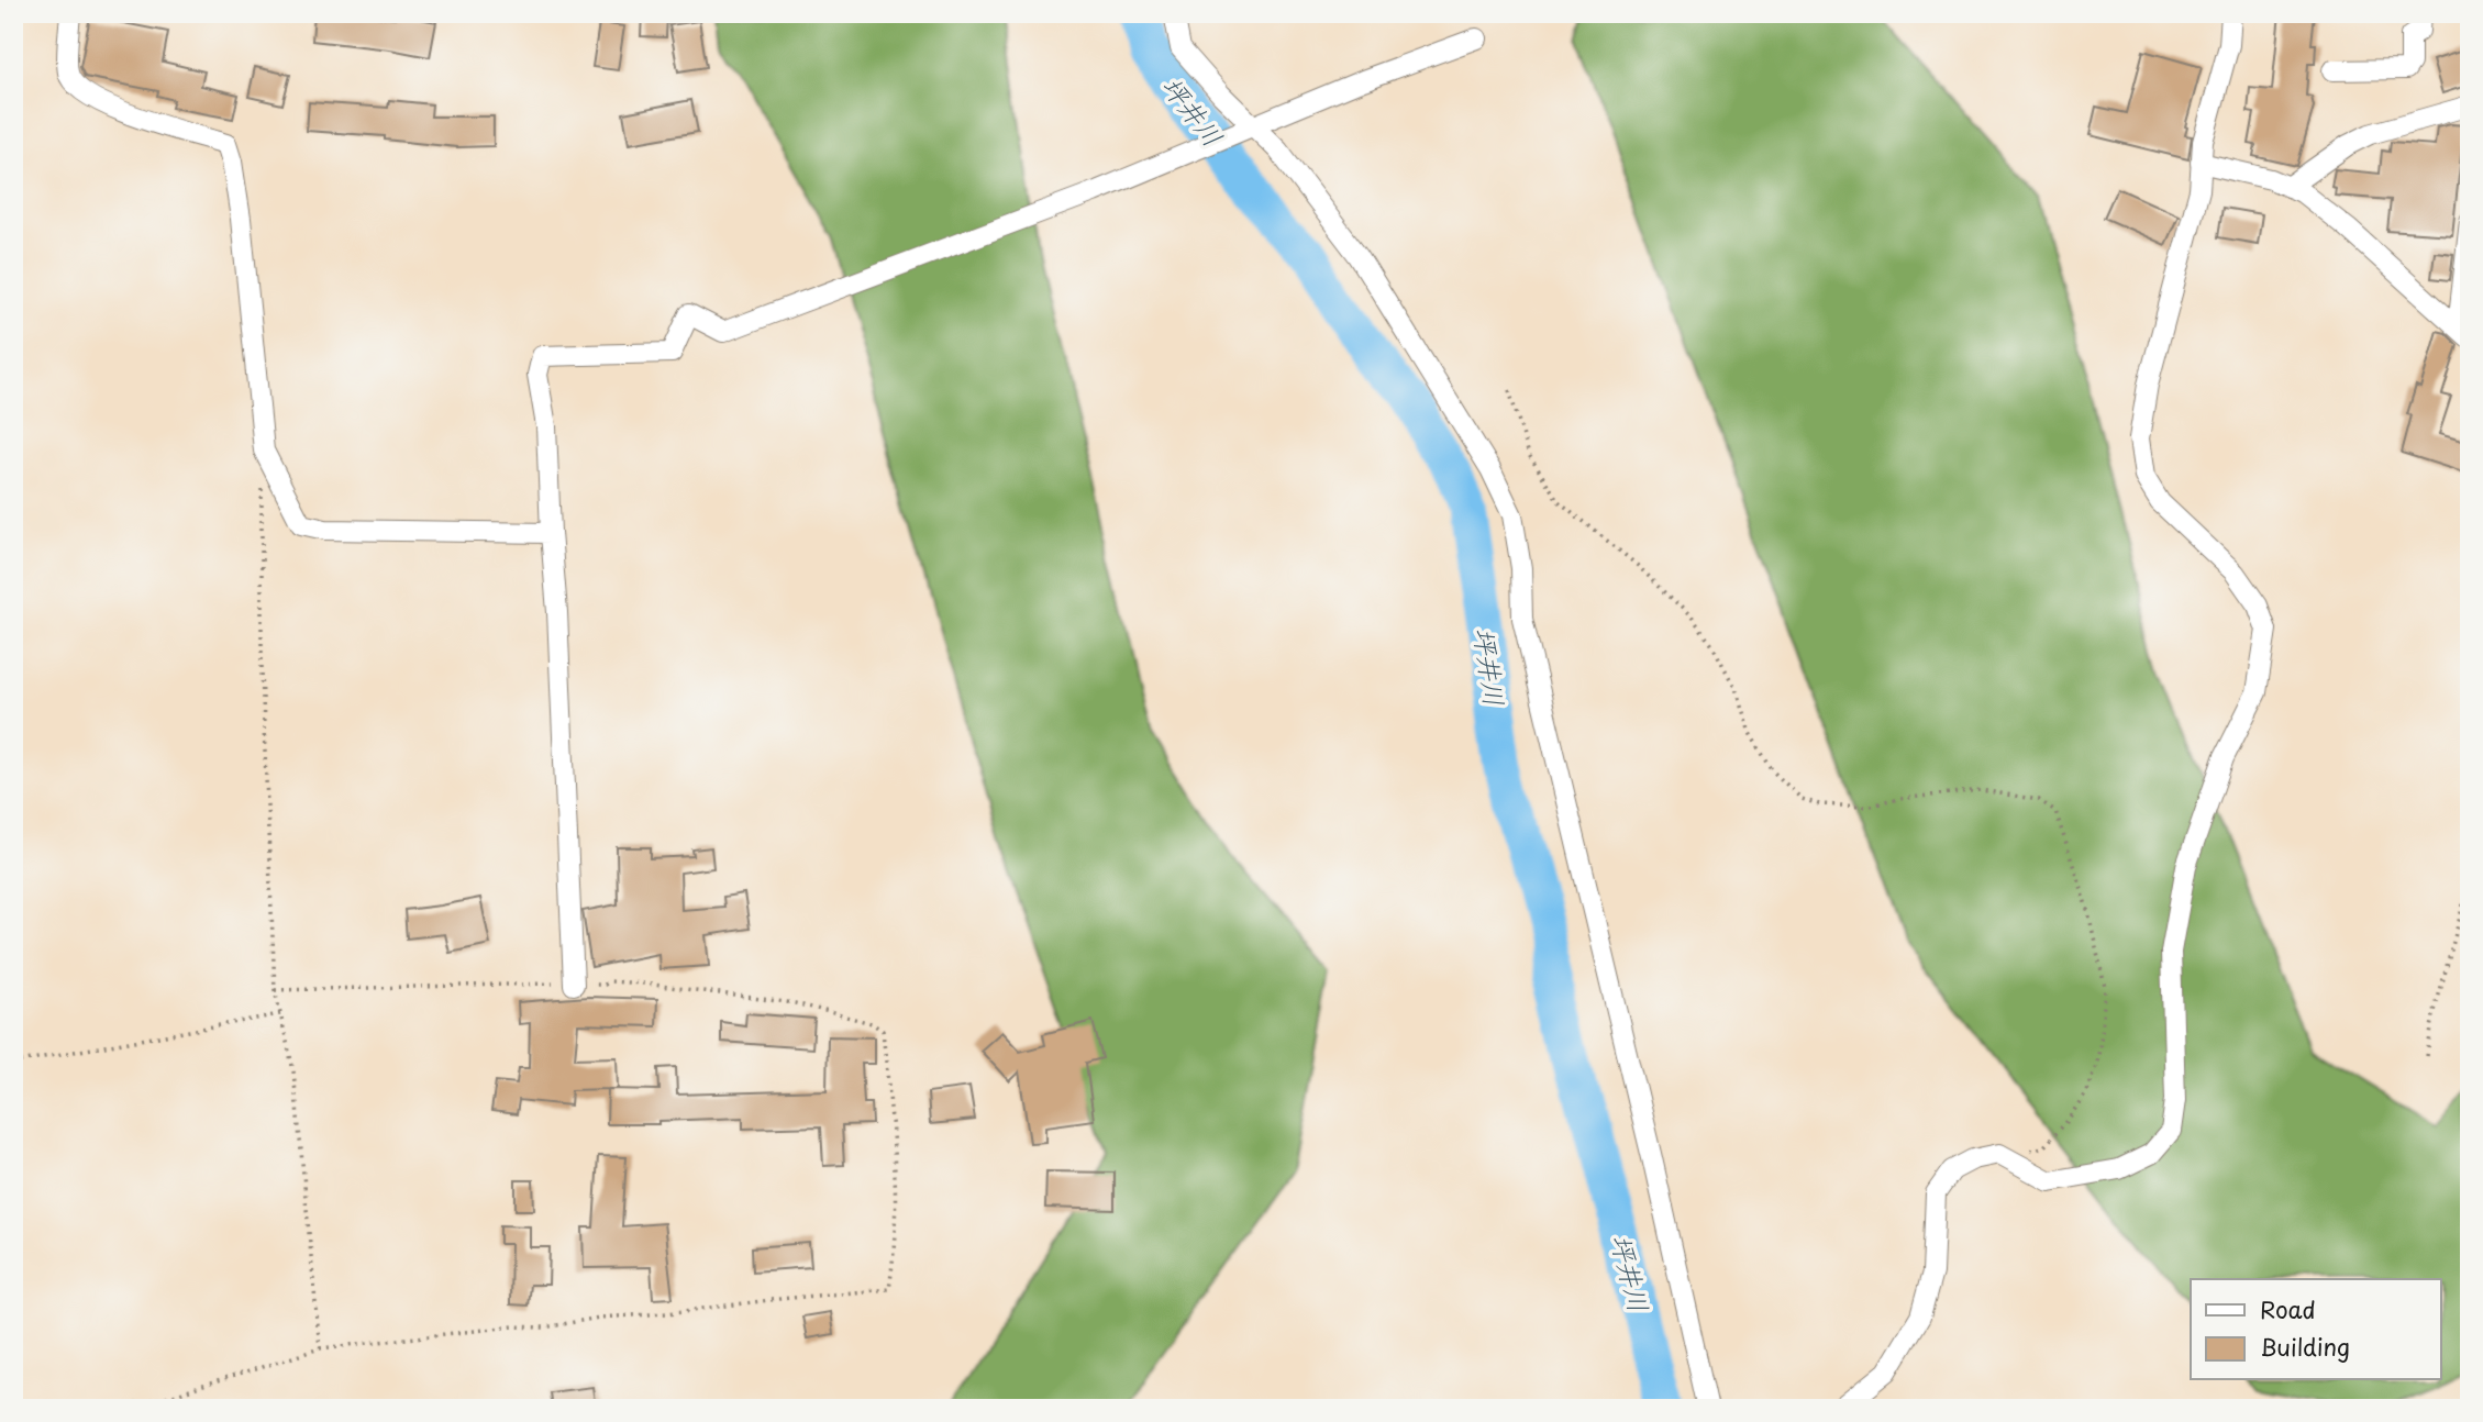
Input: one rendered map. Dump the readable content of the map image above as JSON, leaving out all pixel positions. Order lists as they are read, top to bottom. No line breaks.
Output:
{"water":["坪井川"],"legend":["Road","Building"]}
